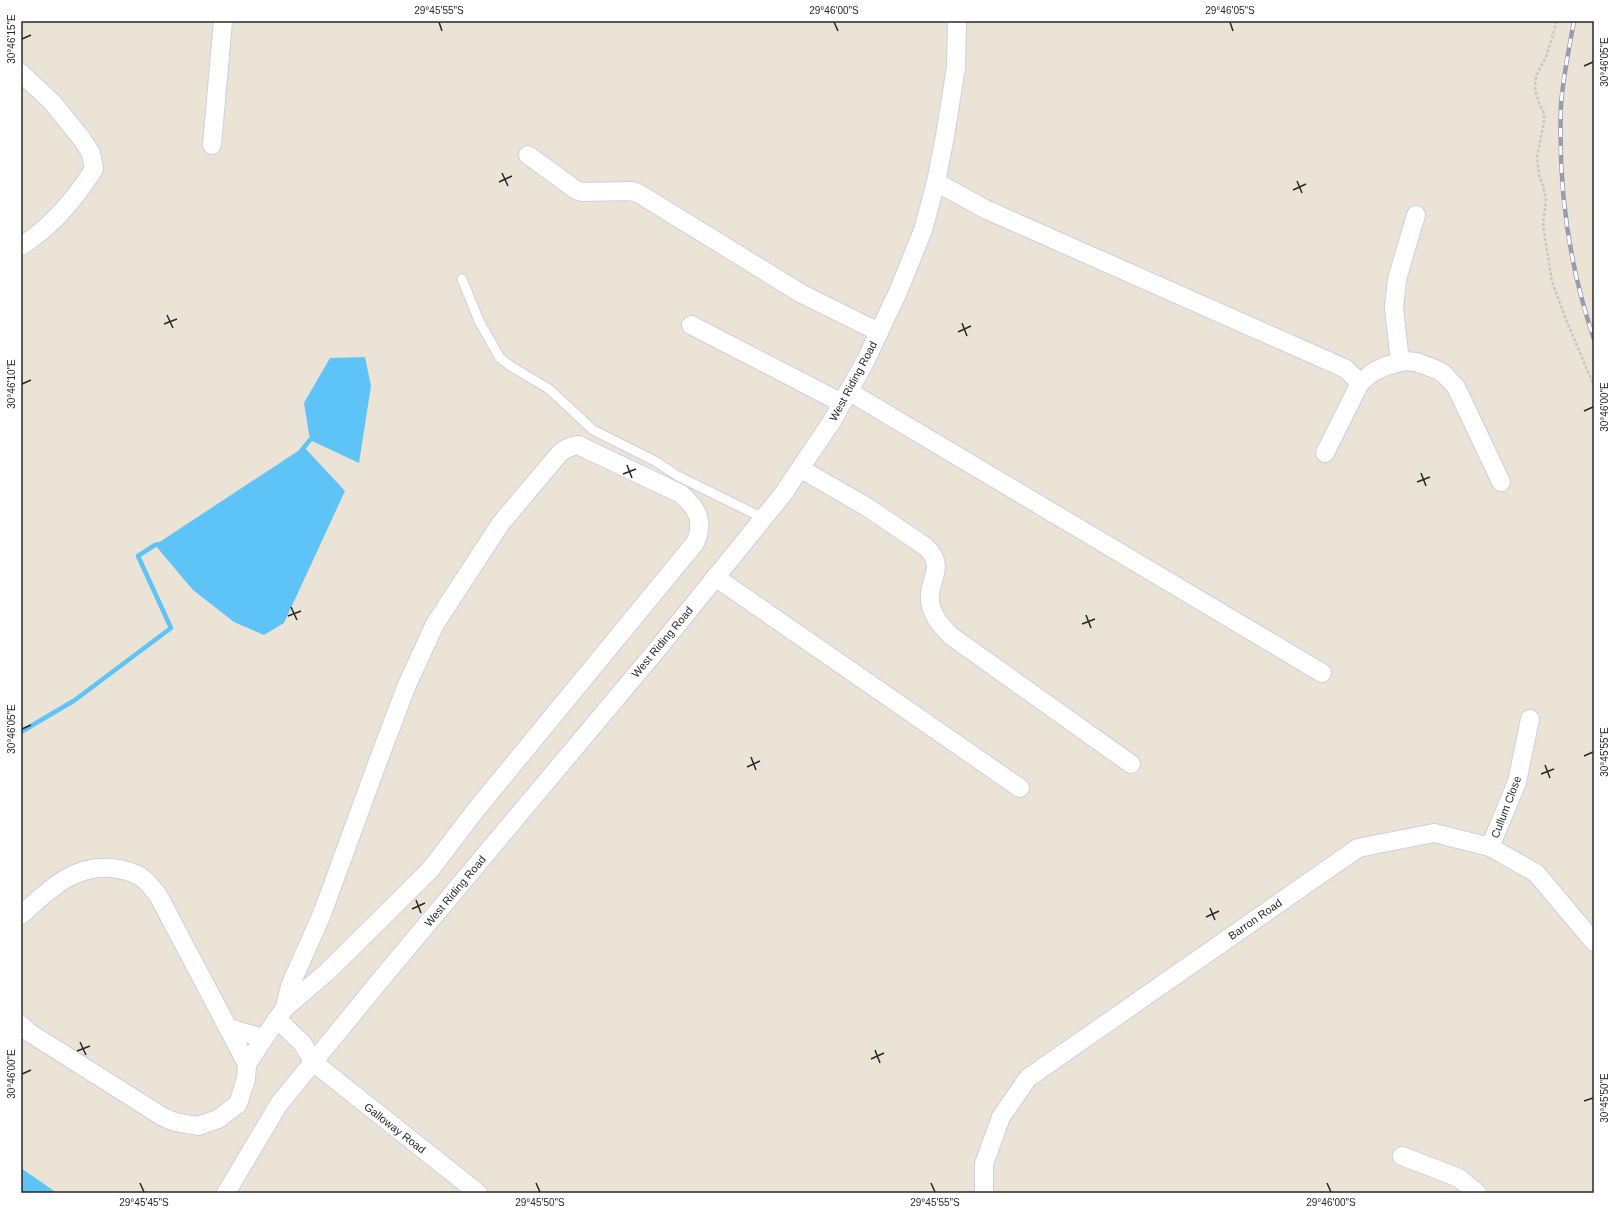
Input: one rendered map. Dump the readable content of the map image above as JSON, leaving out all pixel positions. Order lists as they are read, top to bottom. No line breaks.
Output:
{"streets":{"street":["West Riding Road","Cullum Close","Barron Road","Galloway Road"]},"crossings":[["West Riding Road","Galloway Road"],["Cullum Close","Barron Road"]],"coordinates":["29°45'55\"S","29°46'00\"S","29°46'05\"S","30°46'15\"E","30°46'05\"E","30°46'10\"E","30°46'00\"E","30°45'55\"E","30°45'50\"E","29°45'45\"S","29°45'50\"S"]}
